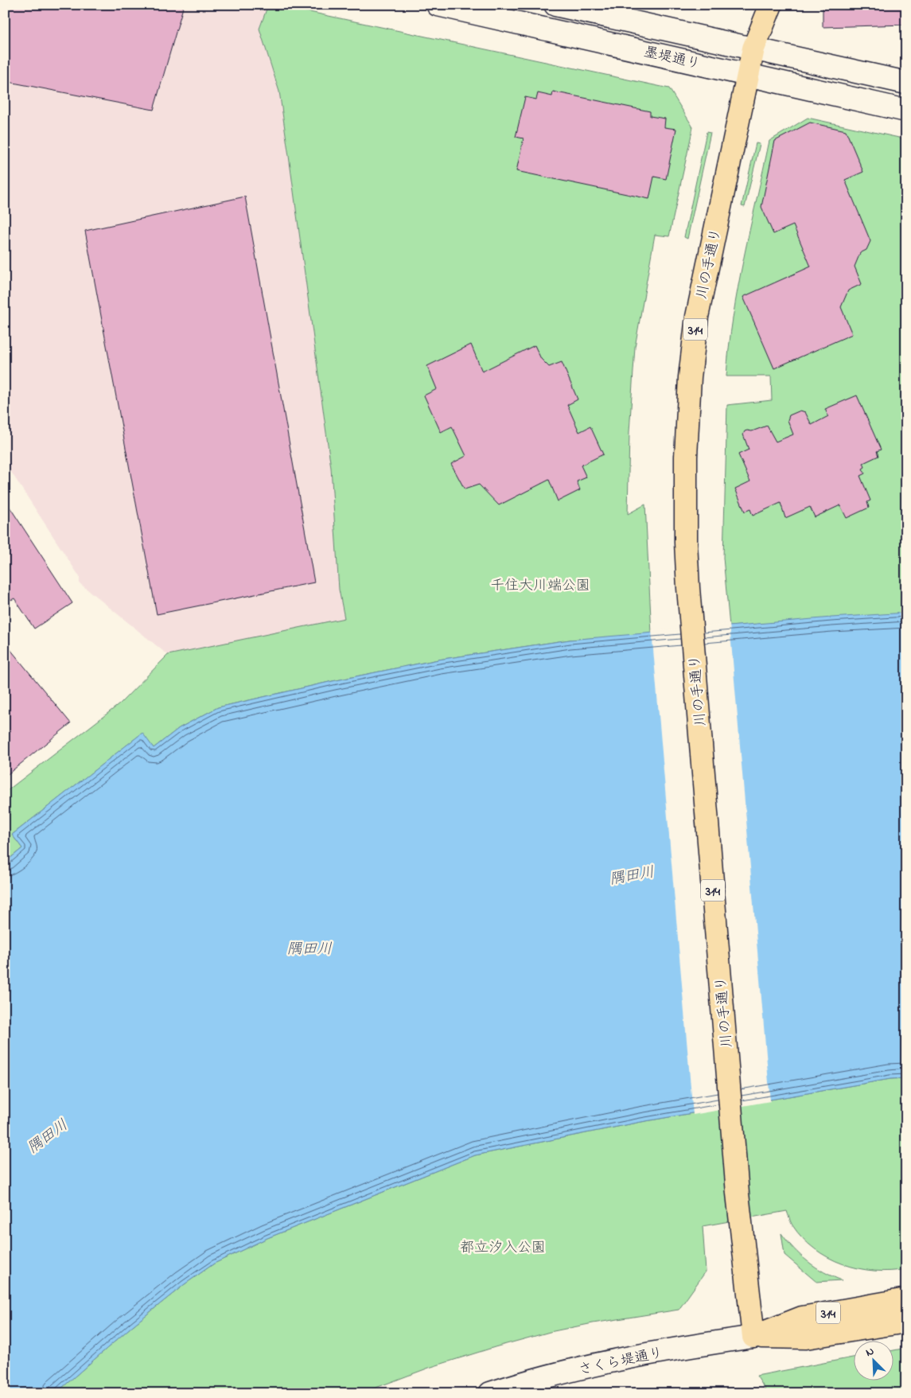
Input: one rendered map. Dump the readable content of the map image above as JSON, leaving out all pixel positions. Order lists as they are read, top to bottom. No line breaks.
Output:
{"streets":{"main road":["墨堤通り","川の手通り","314","さくら堤通り"]},"crossings":[["墨堤通り","川の手通り"],["川の手通り","314"],["川の手通り","さくら堤通り"],["314","さくら堤通り"]],"water":["隅田川"],"parks":["千住大川端公園","都立汐入公園"],"north":"top left"}
